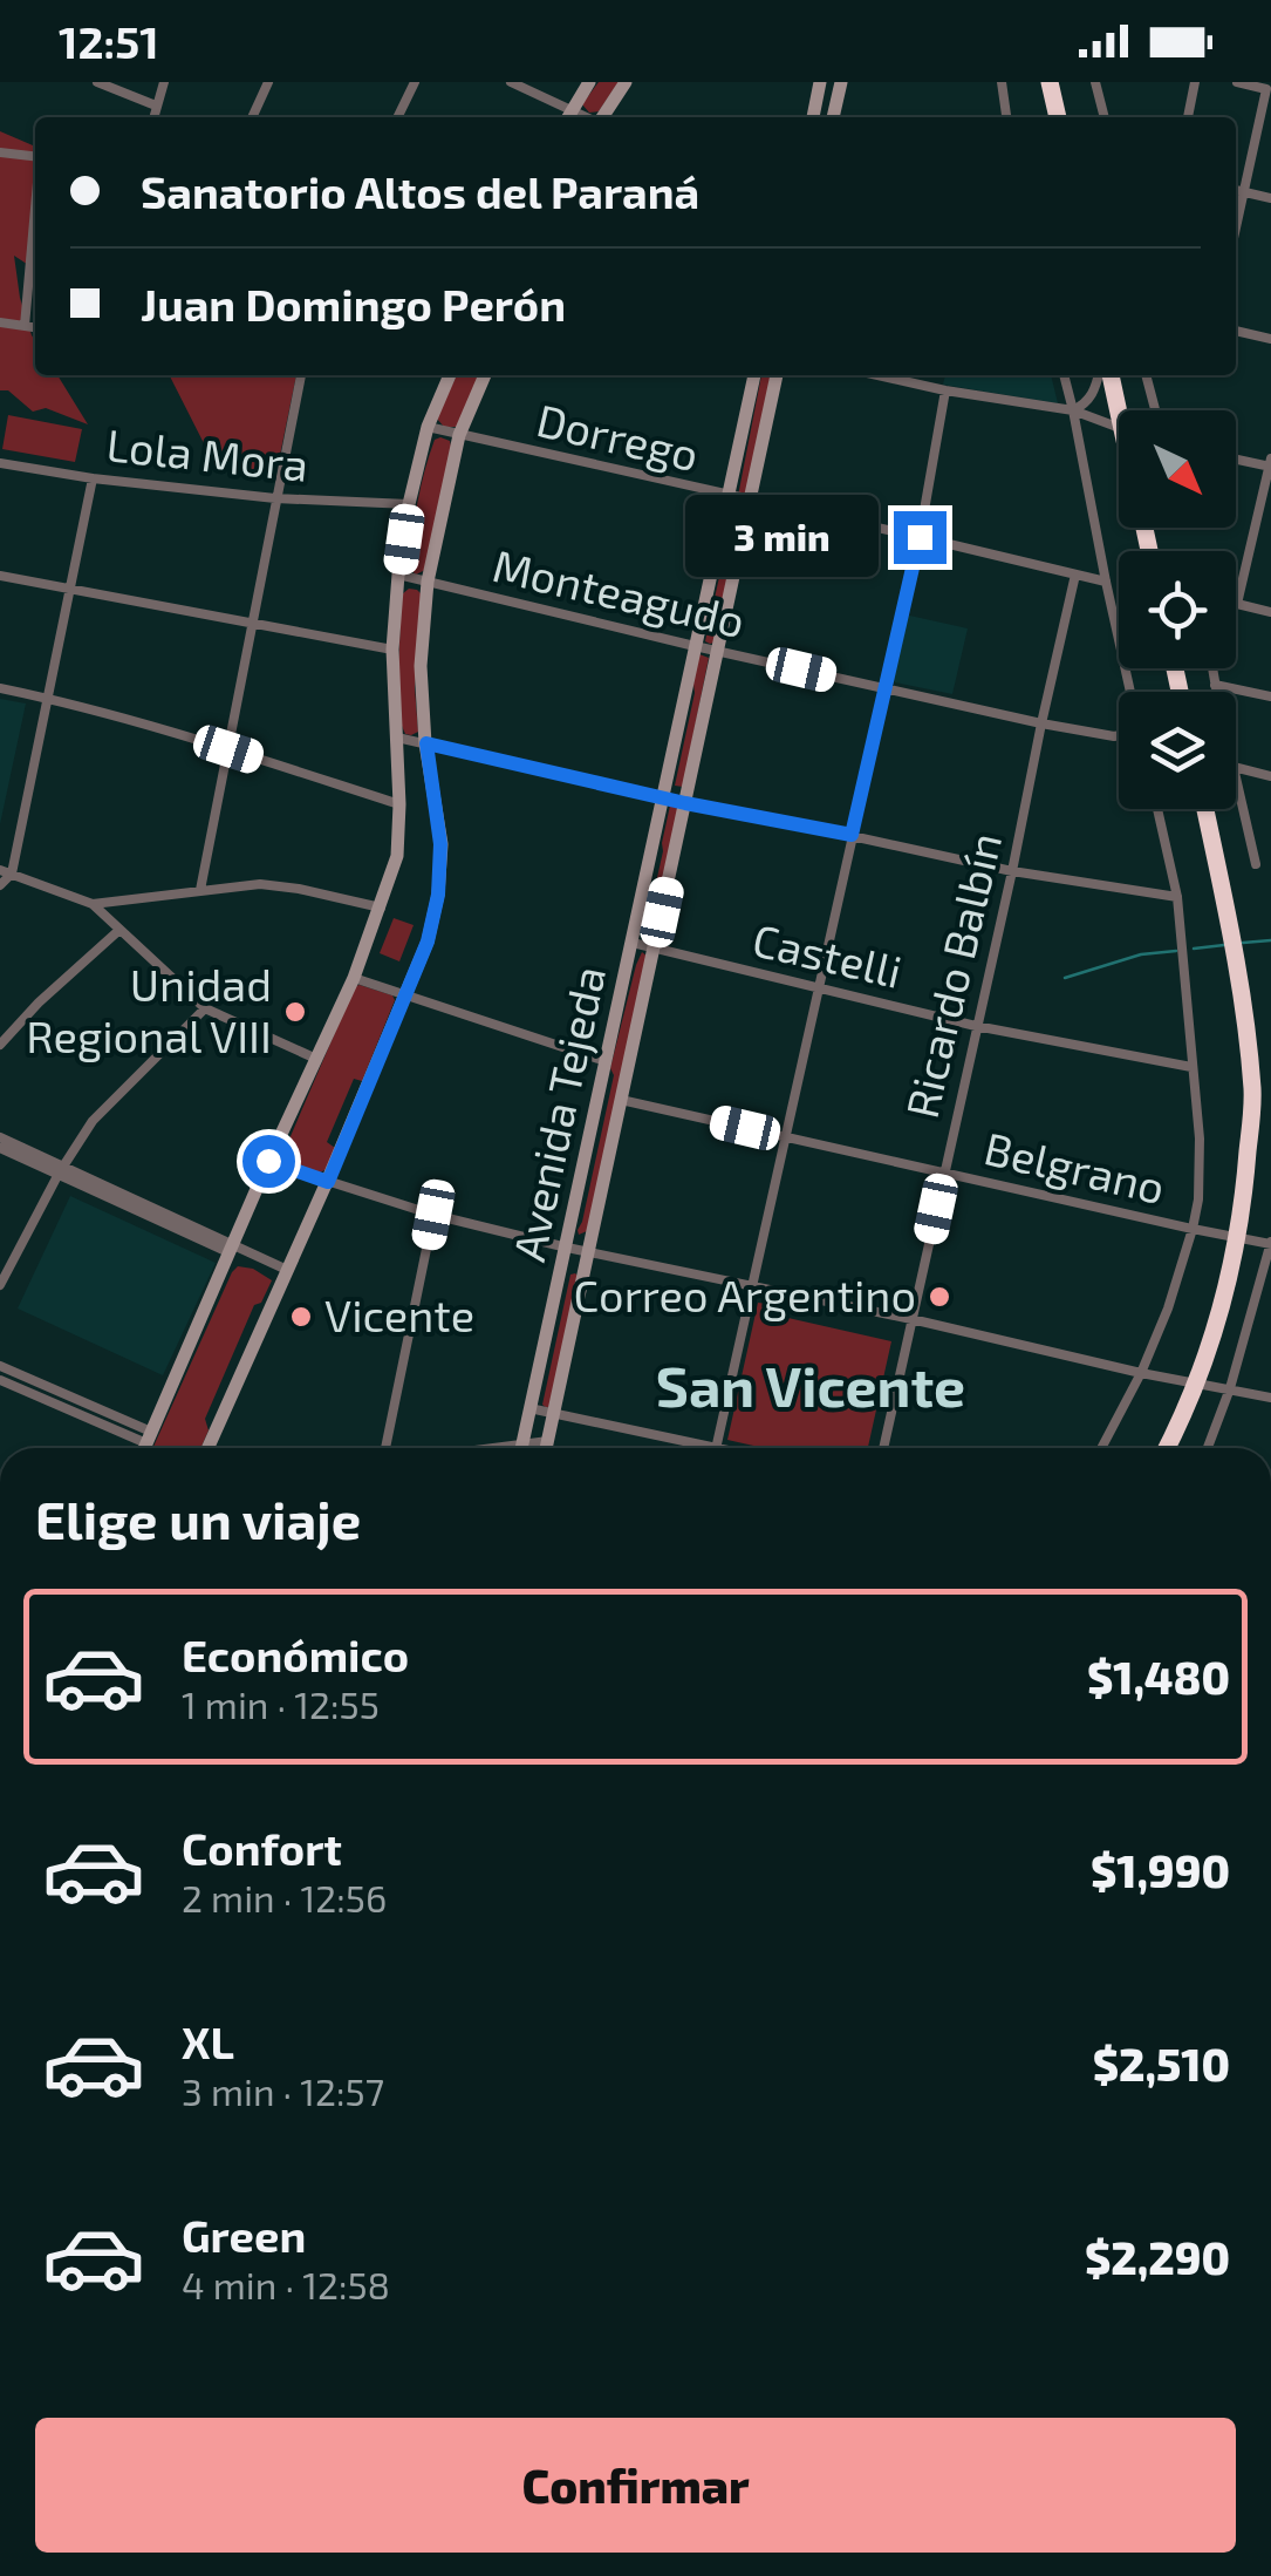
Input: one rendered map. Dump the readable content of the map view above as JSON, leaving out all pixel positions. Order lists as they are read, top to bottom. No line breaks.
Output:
{"streets":{"main road":["Avenida Tejeda"],"street":["Dorrego","Lola Mora","Monteagudo","Castelli","Ricardo Balbín","Belgrano"]},"crossings":[["Dorrego","Ricardo Balbín"],["Dorrego","Avenida Tejeda"],["Monteagudo","Ricardo Balbín"],["Monteagudo","Avenida Tejeda"],["Castelli","Ricardo Balbín"],["Castelli","Avenida Tejeda"],["Ricardo Balbín","Belgrano"],["Avenida Tejeda","Belgrano"]],"districts":["San Vicente"],"places":["Unidad Regional VIII","Correo Argentino","Vicente"],"north":"bottom right","page":{"status":"12:51","banner":["Sanatorio Altos del Paraná","Juan Domingo Perón"],"bubble":"3 min","heading":"Elige un viaje","list":[{"name":"Económico","note":"1 min · 12:55","value":"$1,480"},{"name":"Confort","note":"2 min · 12:56","value":"$1,990"},{"name":"XL","note":"3 min · 12:57","value":"$2,510"},{"name":"Green","note":"4 min · 12:58","value":"$2,290"}],"buttons":"Confirmar"}}
